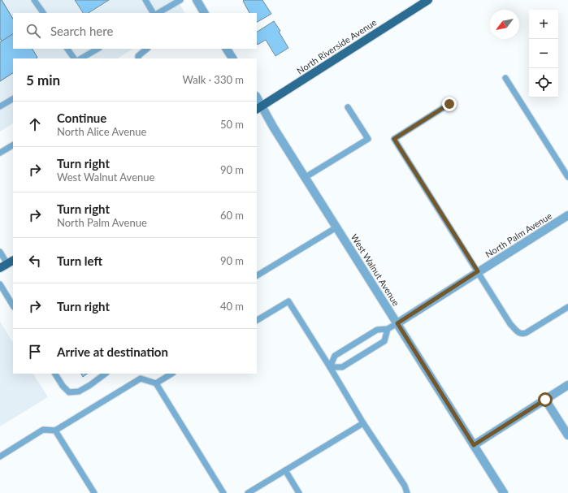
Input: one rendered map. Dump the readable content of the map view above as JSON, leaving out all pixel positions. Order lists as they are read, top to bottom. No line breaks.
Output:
{"streets":{"main road":["North Riverside Avenue"],"street":["North Palm Avenue","West Walnut Avenue"]},"crossings":[["North Riverside Avenue","West Walnut Avenue"],["North Palm Avenue","West Walnut Avenue"]],"north":"bottom left","page":{"map_buttons":["+","−"],"search":"Search here","heading":["5 min","Walk · 330 m"],"list":[["Continue","North Alice Avenue","50 m"],["Turn right","West Walnut Avenue","90 m"],["Turn right","North Palm Avenue","60 m"],["Turn left","90 m"],["Turn right","40 m"],"Arrive at destination"]}}
